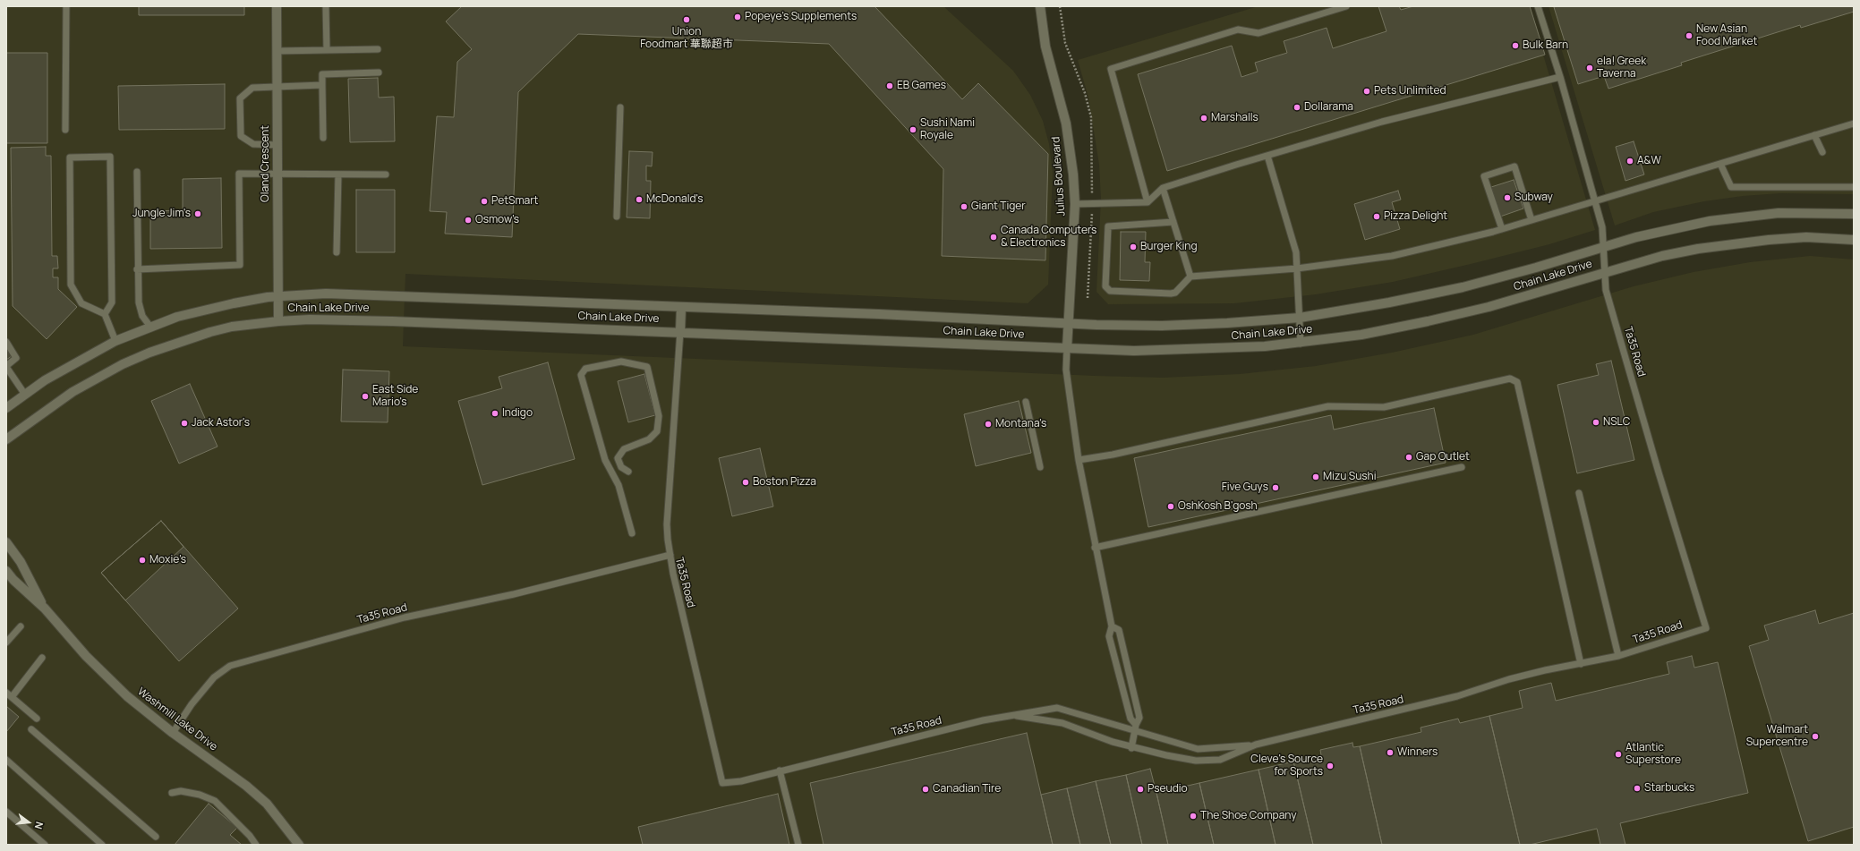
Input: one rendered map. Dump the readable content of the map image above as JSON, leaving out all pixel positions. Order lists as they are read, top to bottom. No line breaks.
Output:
{"streets":{"street":["Oland Crescent","Julius Boulevard","Chain Lake Drive","Washmill Lake Drive"],"lane":["Ta35 Road"]},"crossings":[["Oland Crescent","Chain Lake Drive"],["Julius Boulevard","Chain Lake Drive"],["Chain Lake Drive","Ta35 Road"],["Ta35 Road","Washmill Lake Drive"]],"places":["Popeye's Supplements","Union Foodmart 華聯超市","New Asian Food Market","Bulk Barn","ela! Greek Taverna","EB Games","Pets Unlimited","Dollarama","Marshalls","Sushi Nami Royale","A&W","Subway","McDonald's","PetSmart","Giant Tiger","Jungle Jim's","Pizza Delight","Osmow's","Canada Computers & Electronics","Burger King","East Side Mario's","Indigo","NSLC","Jack Astor's","Montana's","Gap Outlet","Mizu Sushi","Boston Pizza","Five Guys","OshKosh B'gosh","Moxie's","Walmart Supercentre","Winners","Atlantic Superstore","Cleve's Source for Sports","Starbucks","Canadian Tire","Pseudio","The Shoe Company"],"north":"right"}
